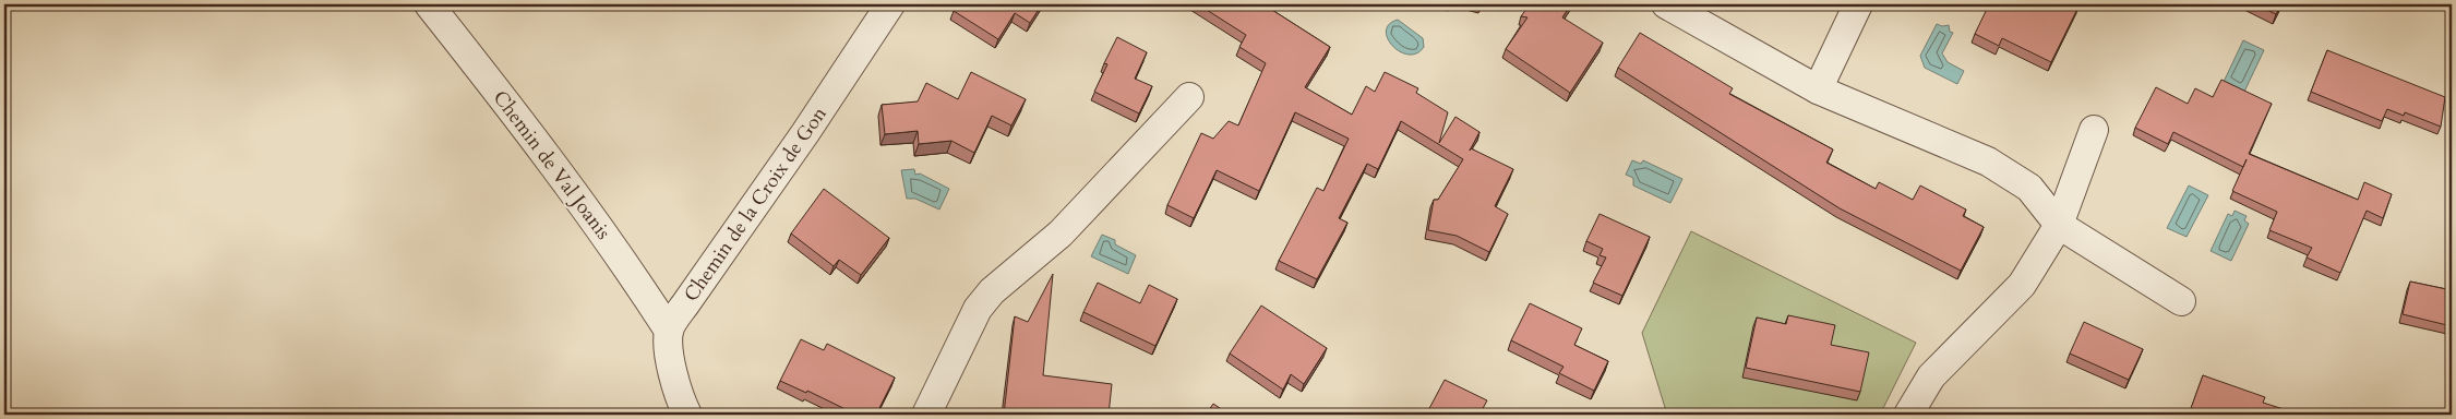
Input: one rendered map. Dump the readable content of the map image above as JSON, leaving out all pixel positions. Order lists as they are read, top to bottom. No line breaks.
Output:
{"streets":{"street":["Chemin de Val Joanis","Chemin de la Croix de Gon"]},"crossings":[["Chemin de Val Joanis","Chemin de la Croix de Gon"]]}
